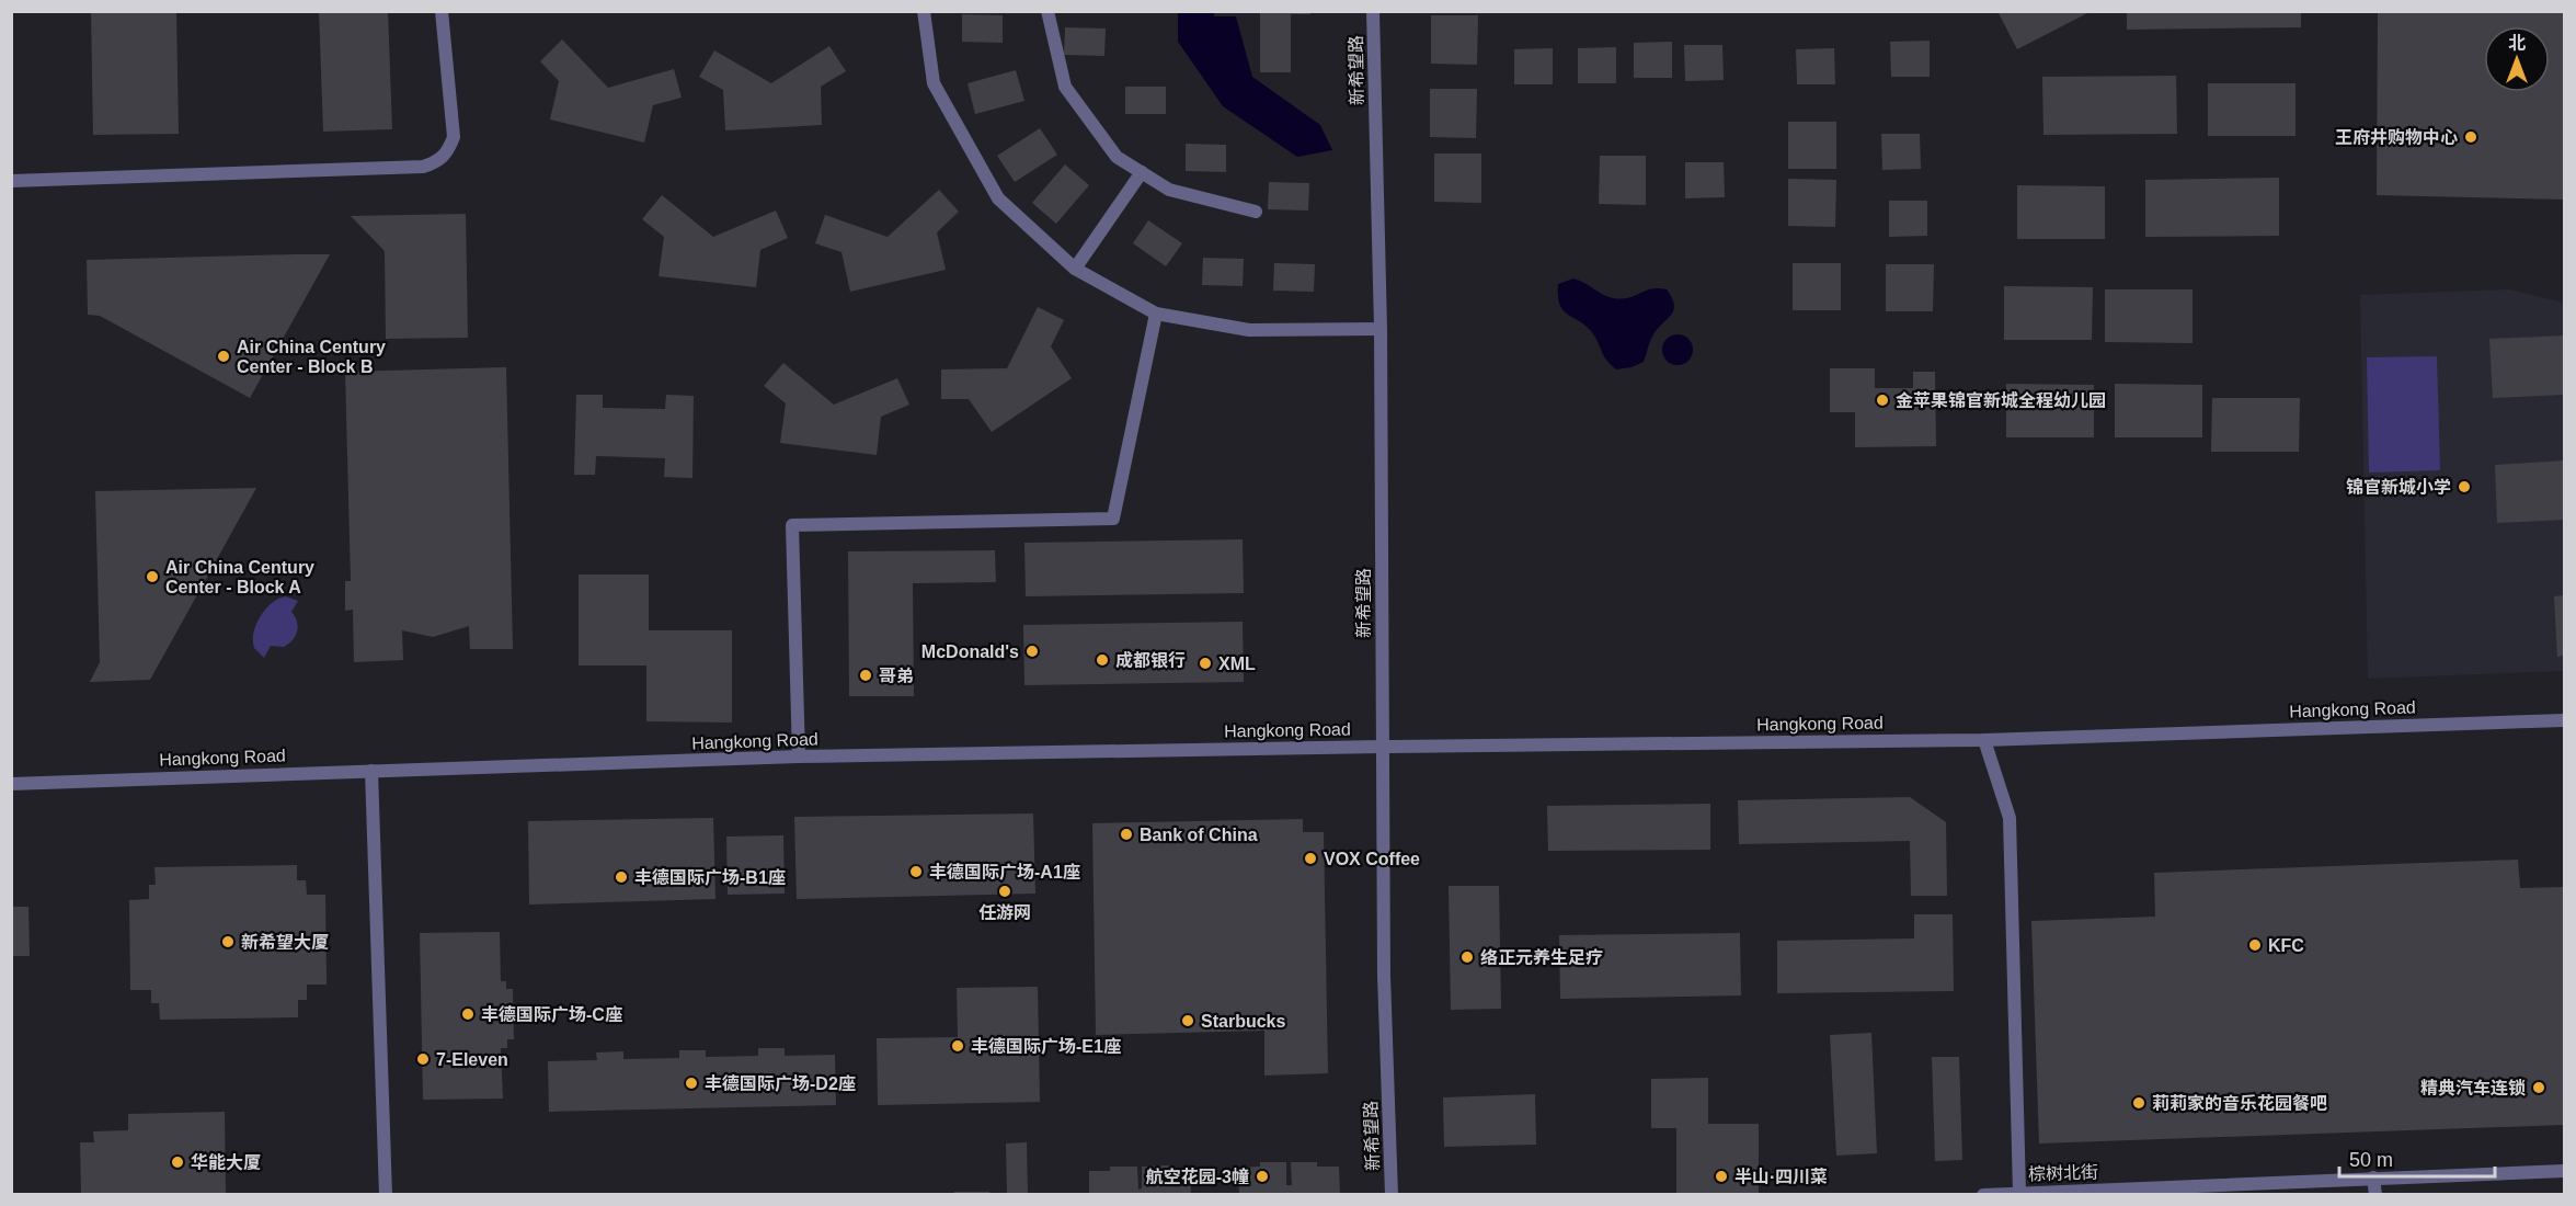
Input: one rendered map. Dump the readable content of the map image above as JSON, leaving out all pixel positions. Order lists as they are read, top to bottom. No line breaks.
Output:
{"streets":{"street":["新希望路","Hangkong Road","棕树北街"]},"crossings":[["新希望路","Hangkong Road"],["Hangkong Road","棕树北街"]],"places":["王府井购物中心","Air China Century Center - Block B","金苹果锦官新城全程幼儿园","锦官新城小学","Air China Century Center - Block A","McDonald's","成都银行","XML","哥弟","Bank of China","VOX Coffee","丰德国际广场-A1座","丰德国际广场-B1座","任游网","新希望大厦","KFC","络正元养生足疗","丰德国际广场-C座","Starbucks","丰德国际广场-E1座","7-Eleven","丰德国际广场-D2座","精典汽车连锁","莉莉家的音乐花园餐吧","华能大厦","航空花园-3幢","半山·四川菜"],"scale_bar":"50 m","north":"top"}
